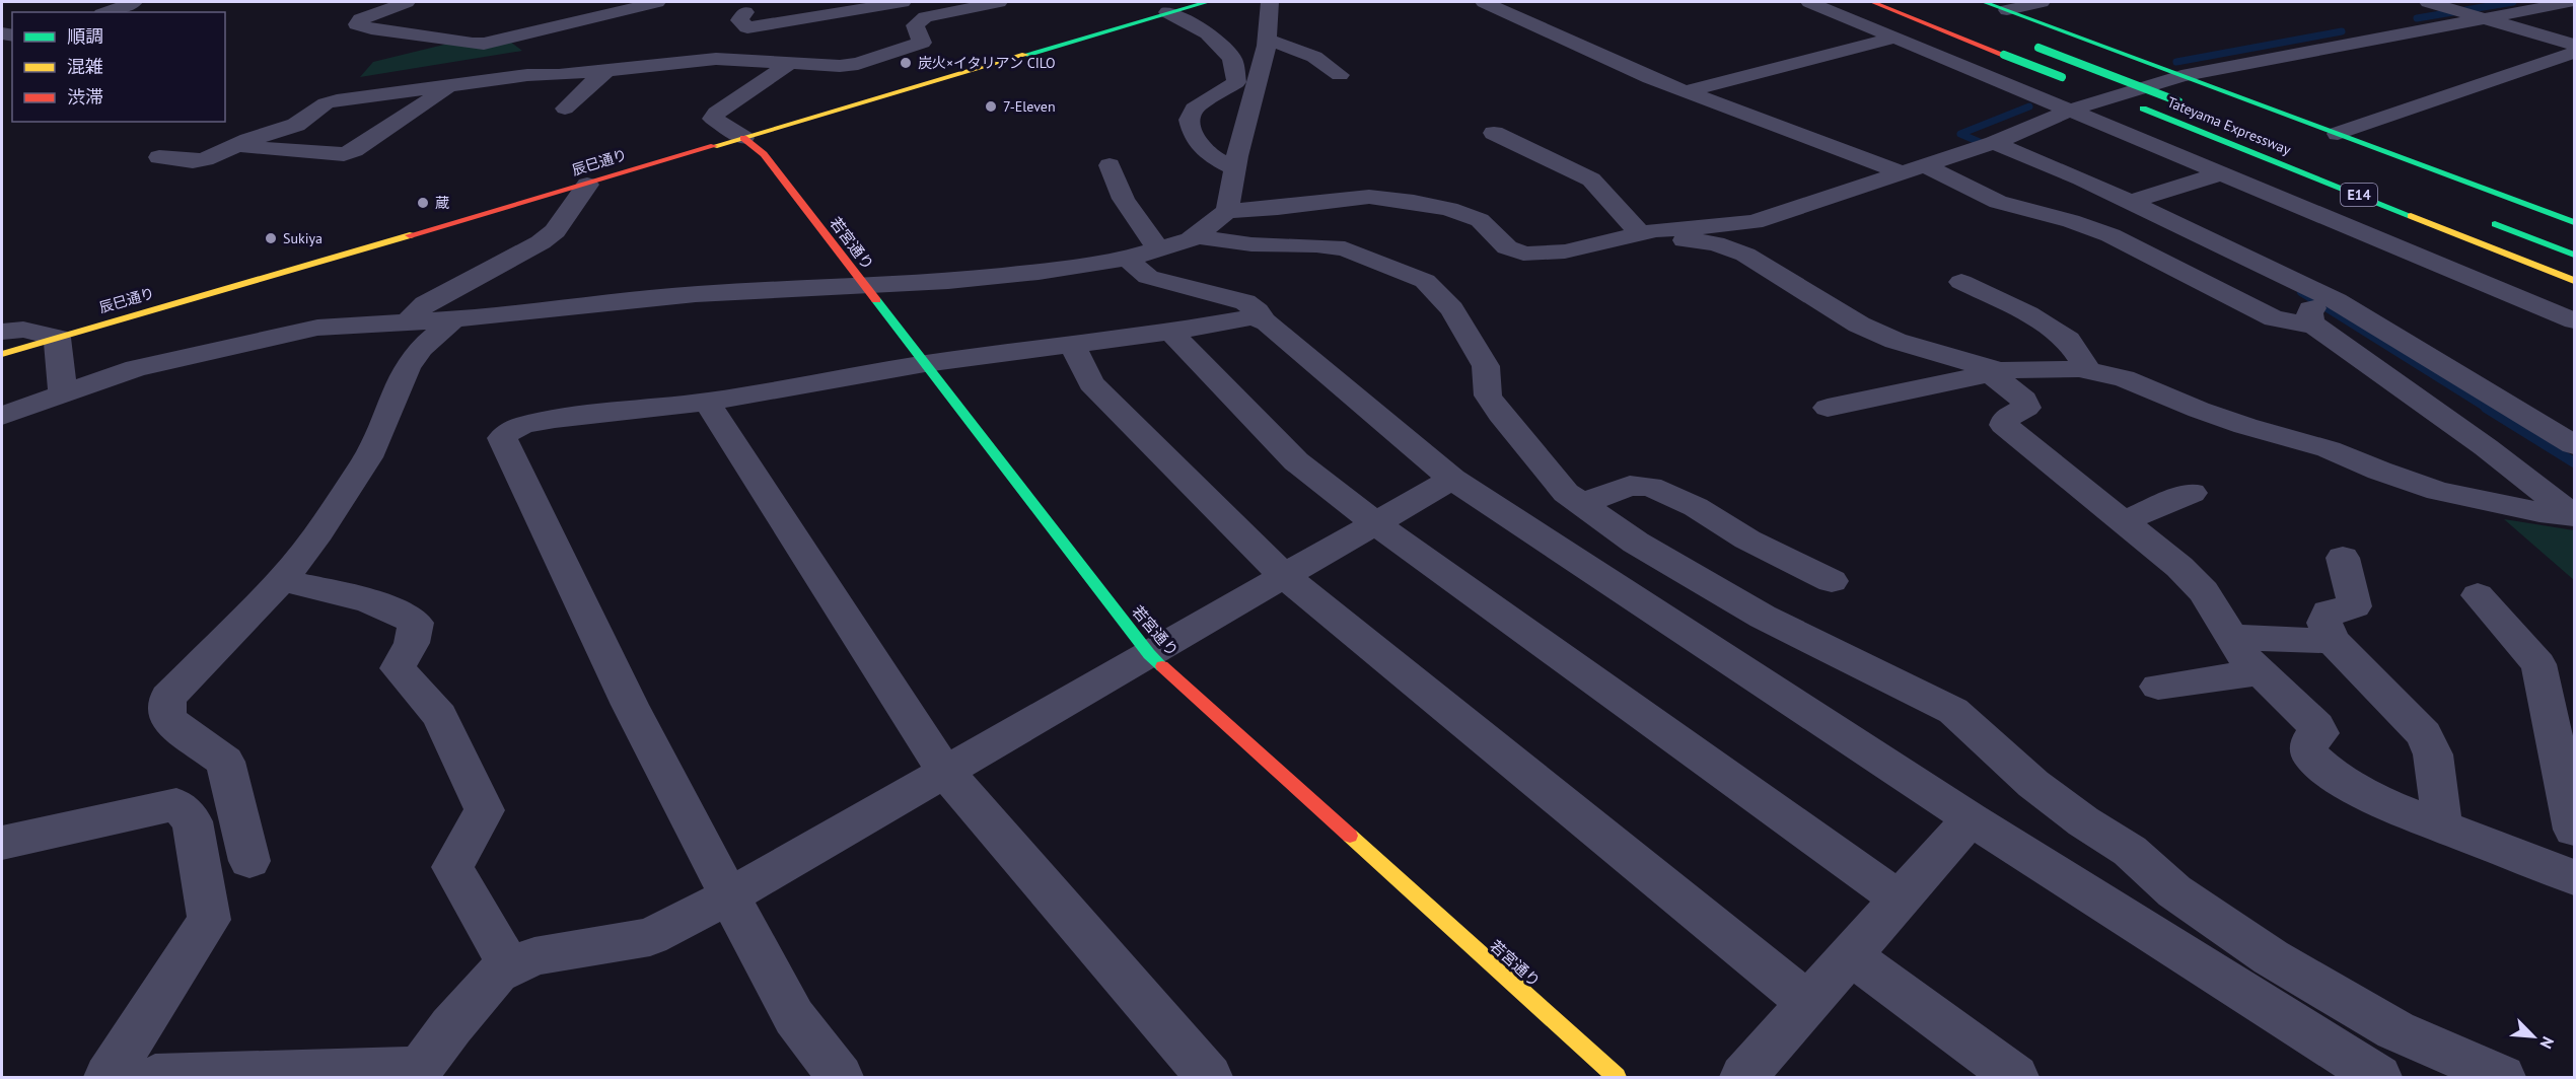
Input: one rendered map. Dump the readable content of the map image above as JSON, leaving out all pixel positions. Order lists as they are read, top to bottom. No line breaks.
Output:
{"streets":{"main road":["Tateyama Expressway","辰巳通り","E14","若宮通り"]},"crossings":[["辰巳通り","若宮通り"]],"places":["炭火×イタリアン CILO","7-Eleven","蔵","Sukiya"],"legend":["順調","混雑","渋滞"],"north":"bottom right"}
